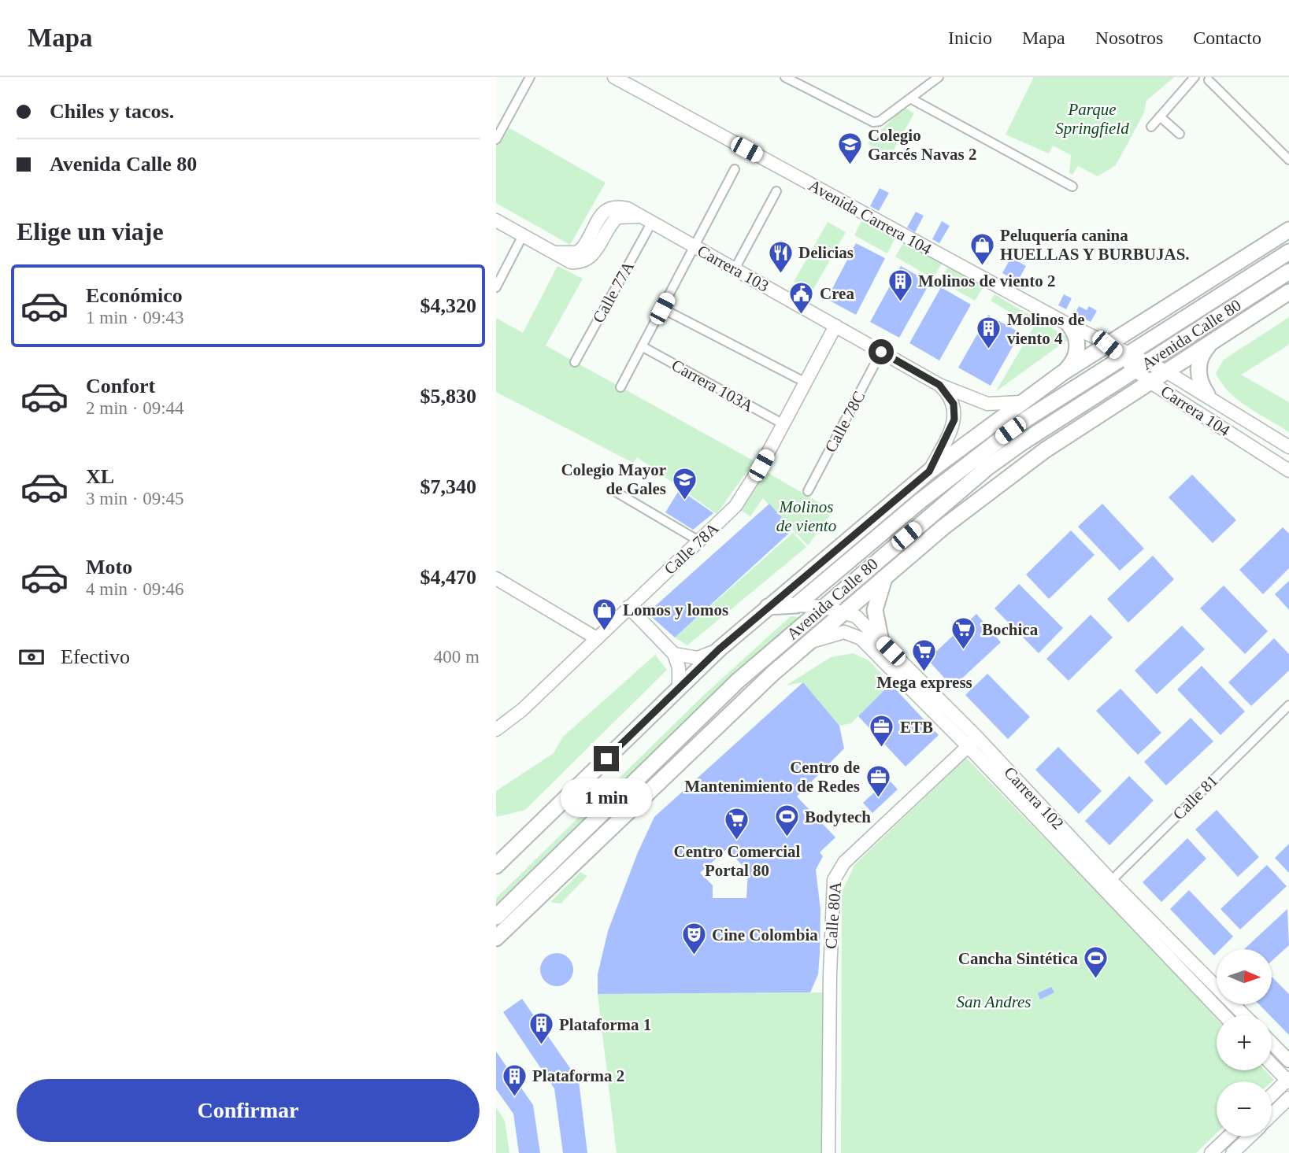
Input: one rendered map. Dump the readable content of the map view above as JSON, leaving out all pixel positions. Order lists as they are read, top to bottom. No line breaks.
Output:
{"streets":{"highway":["Avenida Calle 80"],"street":["Avenida Carrera 104","Carrera 103","Calle 77A","Carrera 103A","Carrera 104","Calle 78C","Calle 78A","Calle 81","Carrera 102","Calle 80A"]},"crossings":[["Avenida Carrera 104","Avenida Calle 80"],["Avenida Carrera 104","Carrera 104"],["Carrera 103","Calle 77A"],["Carrera 103","Avenida Calle 80"],["Carrera 103","Calle 78C"],["Carrera 103","Calle 78A"],["Avenida Calle 80","Carrera 104"],["Avenida Calle 80","Carrera 102"],["Carrera 103A","Calle 78A"],["Calle 81","Carrera 102"],["Carrera 102","Calle 80A"]],"parks":["Parque Springfield","Molinos de viento","San Andres"],"places":{"school or university":["Colegio Garcés Navas 2","Colegio Mayor de Gales"],"shop":["Peluquería canina HUELLAS Y BURBUJAS.","Lomos y lomos"],"restaurant":["Delicias"],"building":["Molinos de viento 2","Molinos de viento 4","Plataforma 1","Plataforma 2"],"public building":["Crea"],"supermarket":["Bochica","Mega express","Centro Comercial Portal 80"],"office":["ETB","Centro de Mantenimiento de Redes"],"sports":["Bodytech","Cancha Sintética"],"theatre":["Cine Colombia"]},"north":"right","page":{"header":"Mapa","nav":["Inicio","Mapa","Nosotros","Contacto"],"banner":["Chiles y tacos.","Avenida Calle 80"],"heading":"Elige un viaje","list":[{"name":"Económico","note":"1 min · 09:43","value":"$4,320"},{"name":"Confort","note":"2 min · 09:44","value":"$5,830"},{"name":"XL","note":"3 min · 09:45","value":"$7,340"},{"name":"Moto","note":"4 min · 09:46","value":"$4,470"}],"pay":["Efectivo","400 m"],"bubble":"1 min","map_buttons":["+","−"],"buttons":"Confirmar"}}
